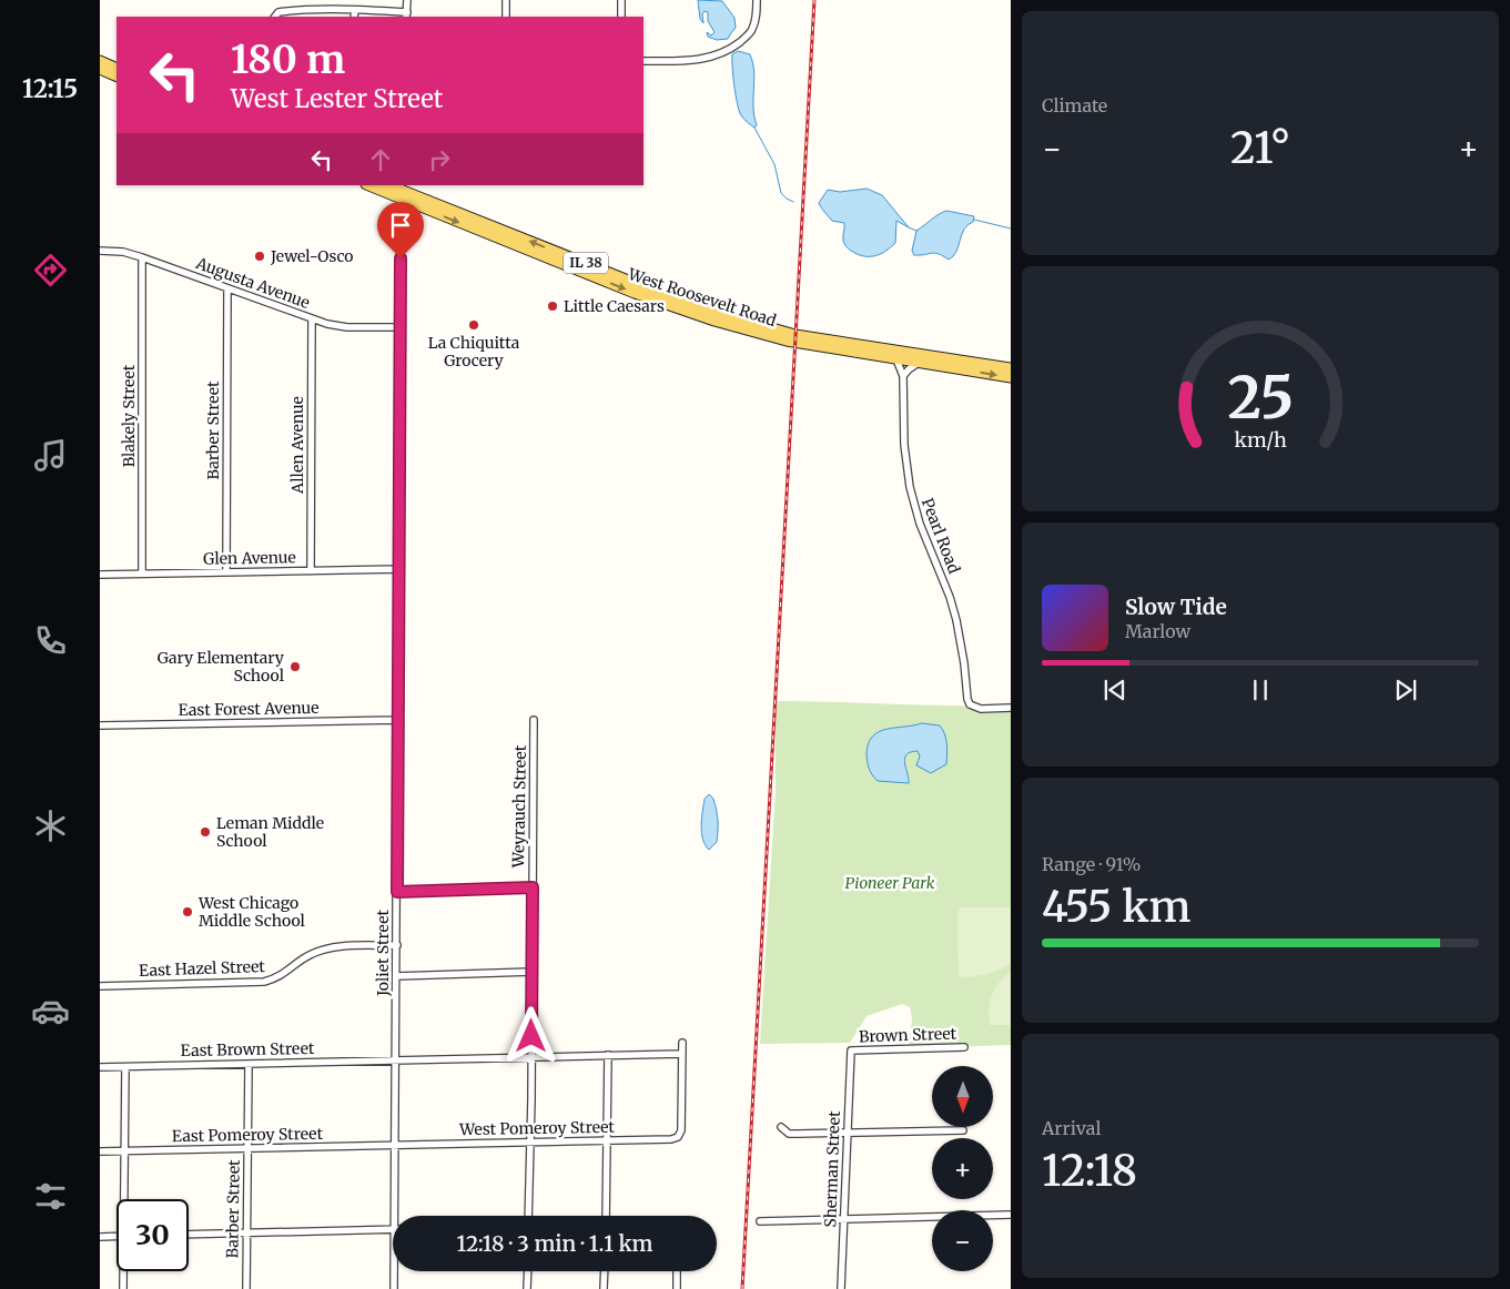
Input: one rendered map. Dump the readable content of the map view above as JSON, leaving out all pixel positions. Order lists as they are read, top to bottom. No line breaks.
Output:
{"streets":{"main road":["IL 38","West Roosevelt Road"],"street":["Augusta Avenue","Blakely Street","Barber Street","Allen Avenue","Pearl Road","Glen Avenue","East Forest Avenue","Weyrauch Street","Joliet Street","East Hazel Street","Brown Street","East Brown Street","West Pomeroy Street","East Pomeroy Street","Sherman Street"]},"crossings":[["Augusta Avenue","Blakely Street"],["Augusta Avenue","Barber Street"],["Augusta Avenue","Allen Avenue"],["Augusta Avenue","Joliet Street"],["West Roosevelt Road","Pearl Road"],["West Roosevelt Road","Joliet Street"],["Blakely Street","Glen Avenue"],["Barber Street","Glen Avenue"],["Barber Street","East Brown Street"],["Barber Street","East Pomeroy Street"],["Allen Avenue","Glen Avenue"],["Glen Avenue","Joliet Street"],["East Forest Avenue","Joliet Street"],["Weyrauch Street","East Brown Street"],["Weyrauch Street","West Pomeroy Street"],["Joliet Street","East Hazel Street"],["Joliet Street","East Brown Street"],["Joliet Street","West Pomeroy Street"],["Joliet Street","East Pomeroy Street"],["Brown Street","Sherman Street"],["East Brown Street","West Pomeroy Street"],["West Pomeroy Street","East Pomeroy Street"]],"parks":["Pioneer Park"],"places":["Jewel-Osco","Little Caesars","La Chiquitta Grocery","Gary Elementary School","Leman Middle School","West Chicago Middle School"],"north":"bottom","page":{"tabs":"12:15","tile":["Climate",["Range · 91%","455 km"],["Arrival","12:18"]],"turn":["180 m","West Lester Street"],"heat":["−","21°","+"],"song":["Slow Tide","Marlow"],"map_buttons":["+","−"],"limit":"30","trip":"12:18 · 3 min · 1.1 km","gauge":["25","km/h"]}}
